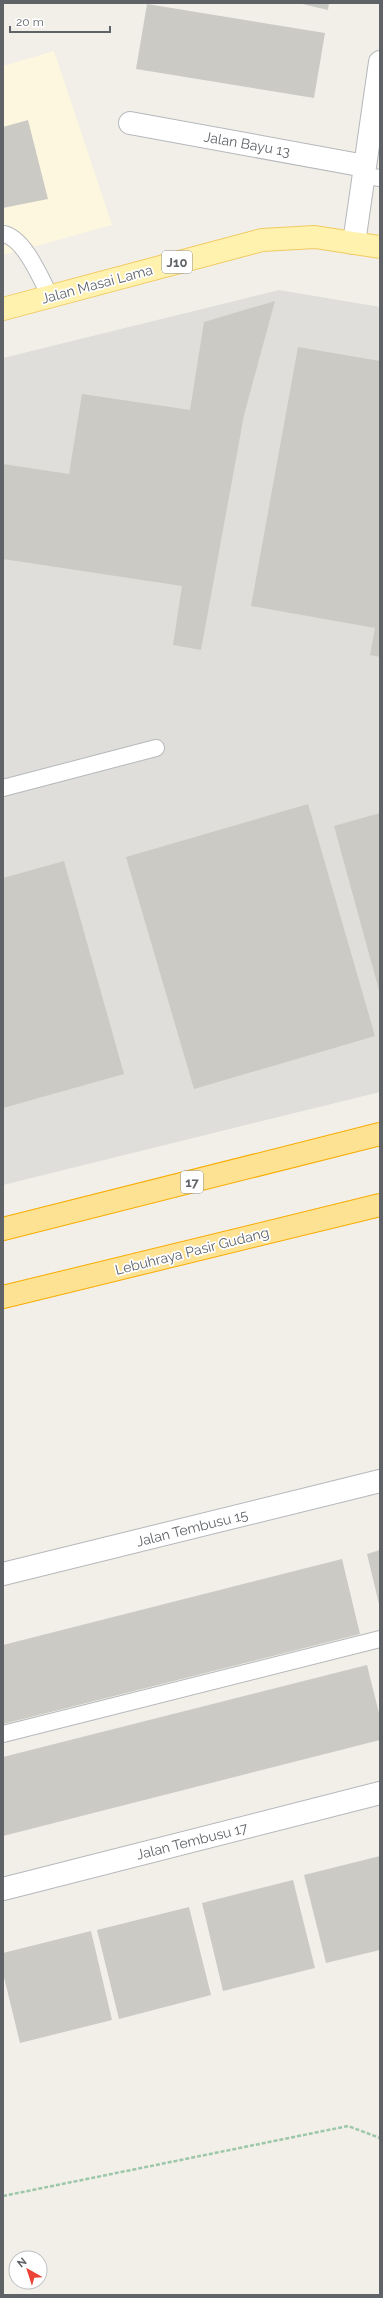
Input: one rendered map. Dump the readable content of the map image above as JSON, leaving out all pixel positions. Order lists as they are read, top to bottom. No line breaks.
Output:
{"streets":{"highway":["17","Lebuhraya Pasir Gudang"],"main road":["J10","Jalan Masai Lama"],"street":["Jalan Bayu 13","Jalan Tembusu 15","Jalan Tembusu 17"]},"scale_bar":"20 m","north":"top left"}
